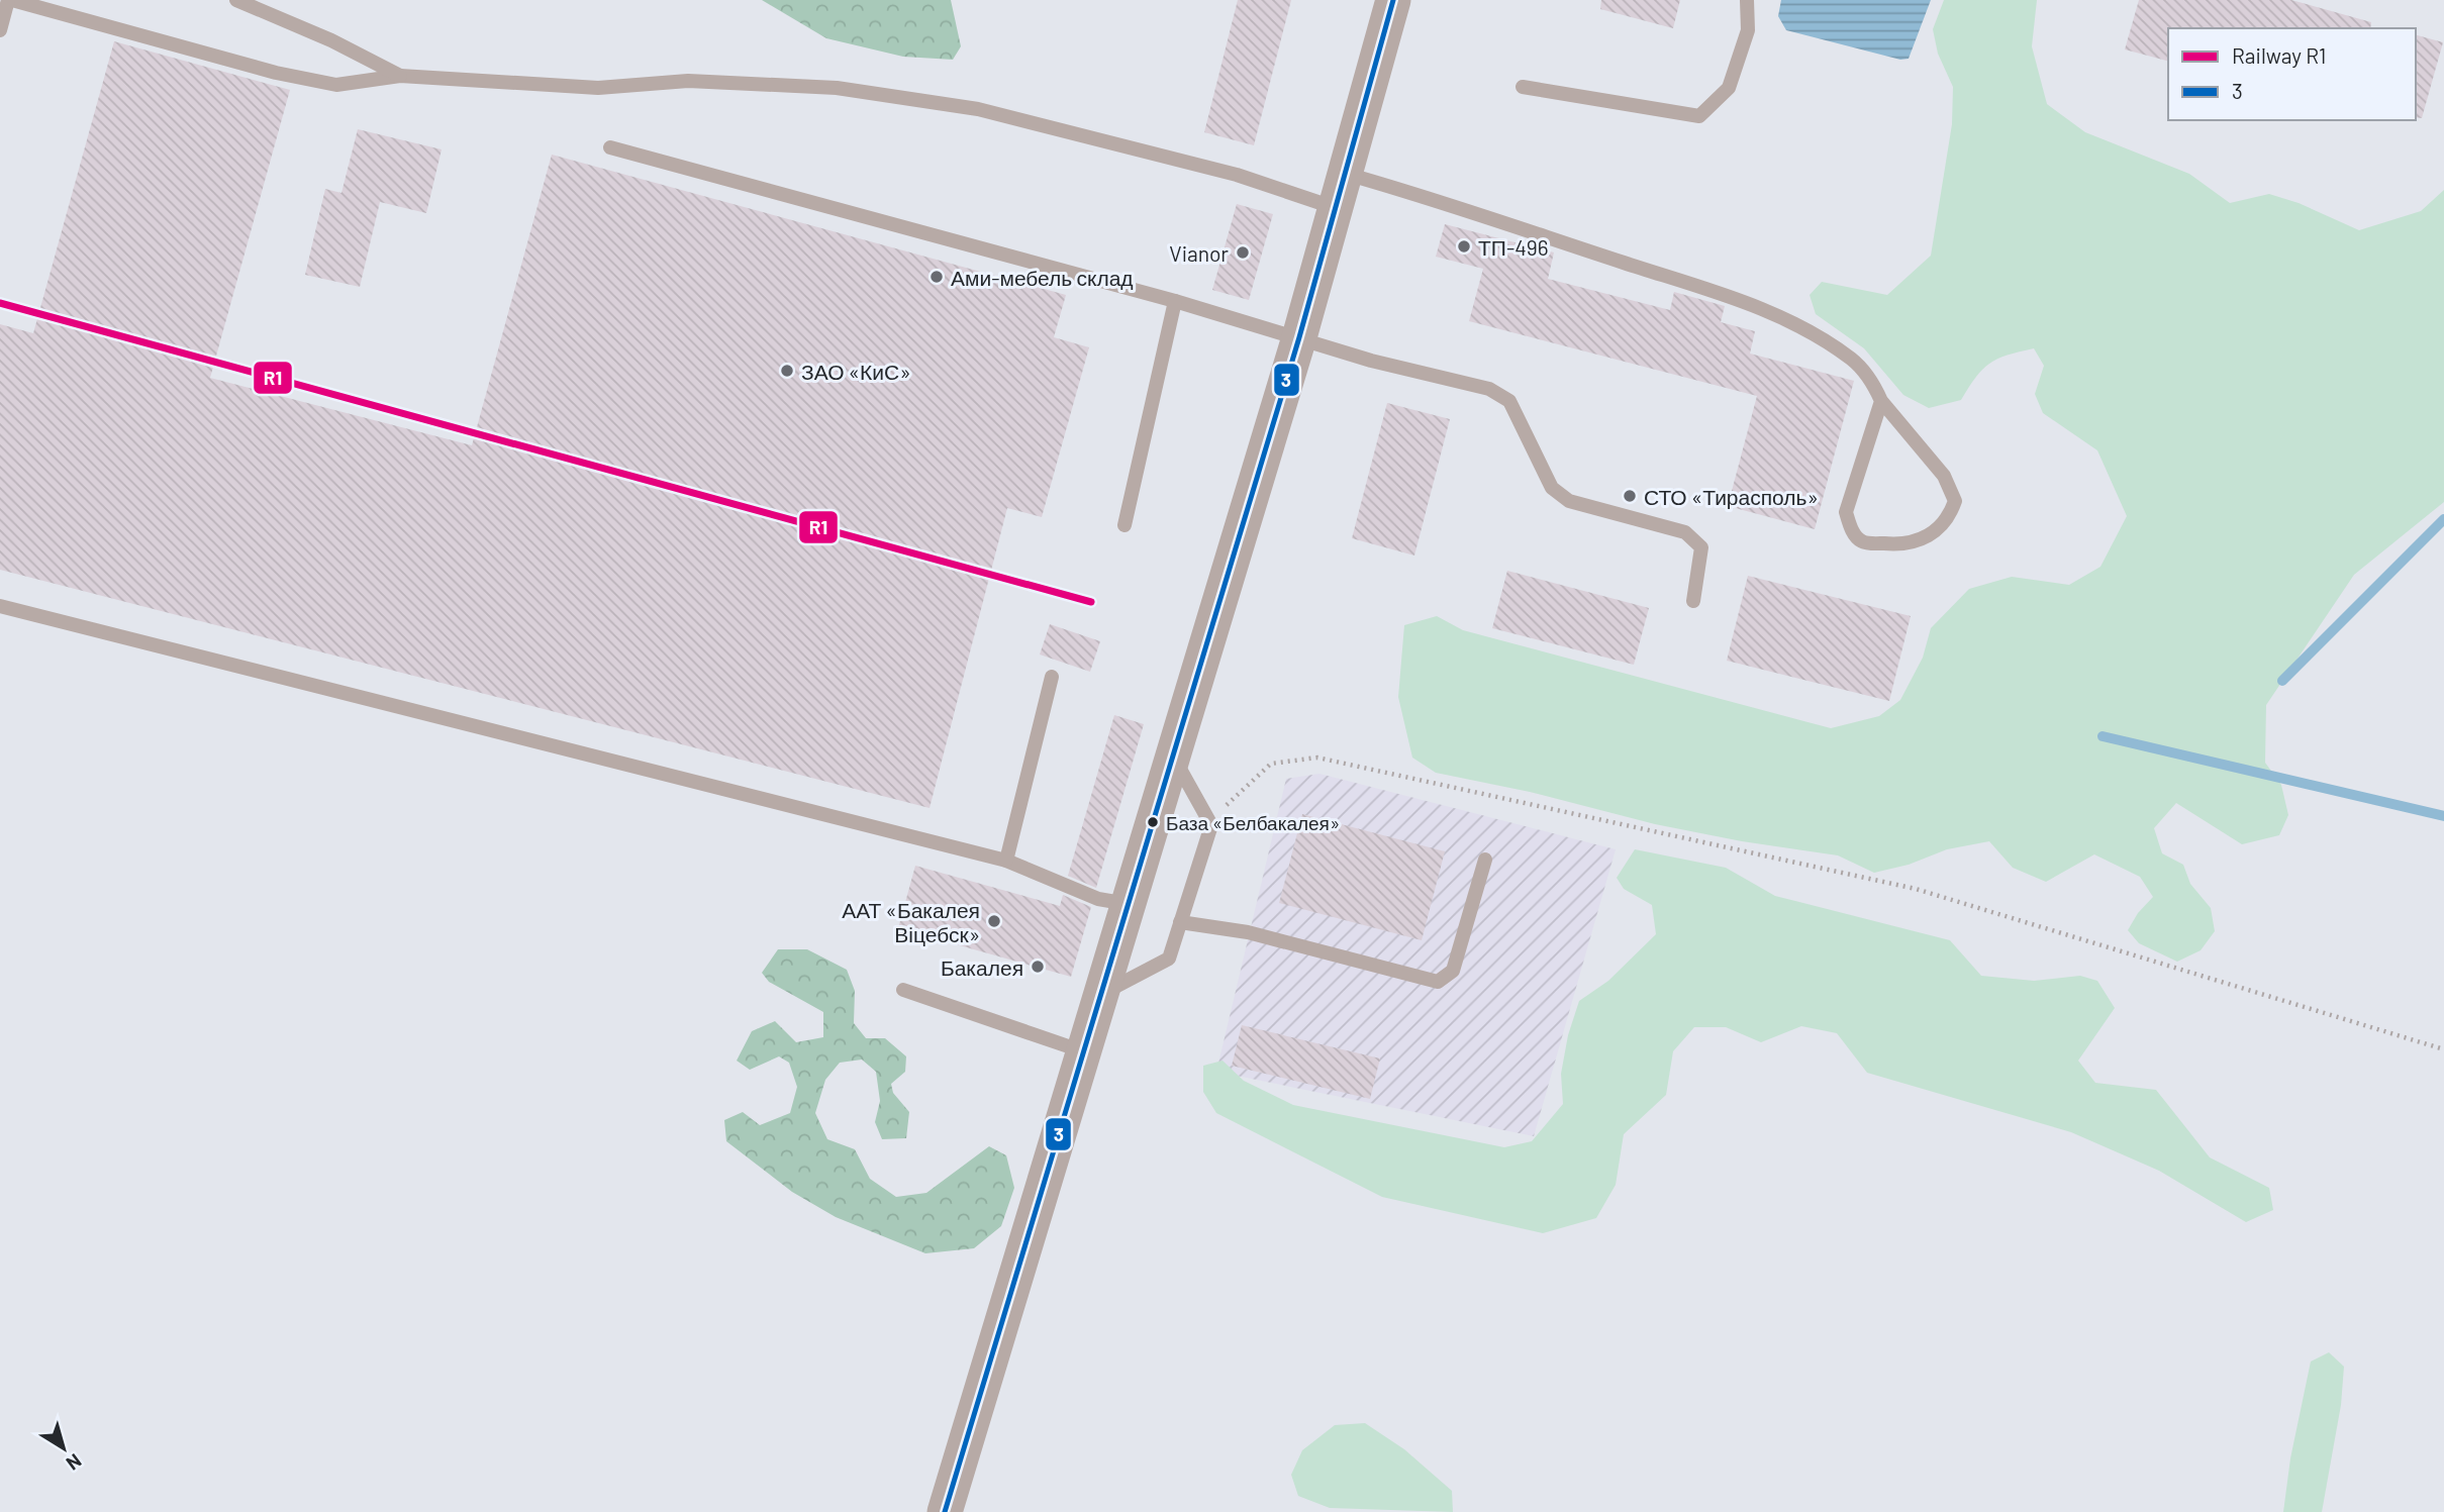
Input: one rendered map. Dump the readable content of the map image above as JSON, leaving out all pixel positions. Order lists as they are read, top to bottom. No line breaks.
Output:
{"places":["ТП-496","Vianor","Ами-мебель склад","ЗАО «КиС»","СТО «Тирасполь»","База «Белбакалея»","ААТ «Бакалея Віцебск»","Бакалея"],"lines":["transit line 3","rail line R1"],"legend":["Railway R1","3"],"north":"bottom right"}
